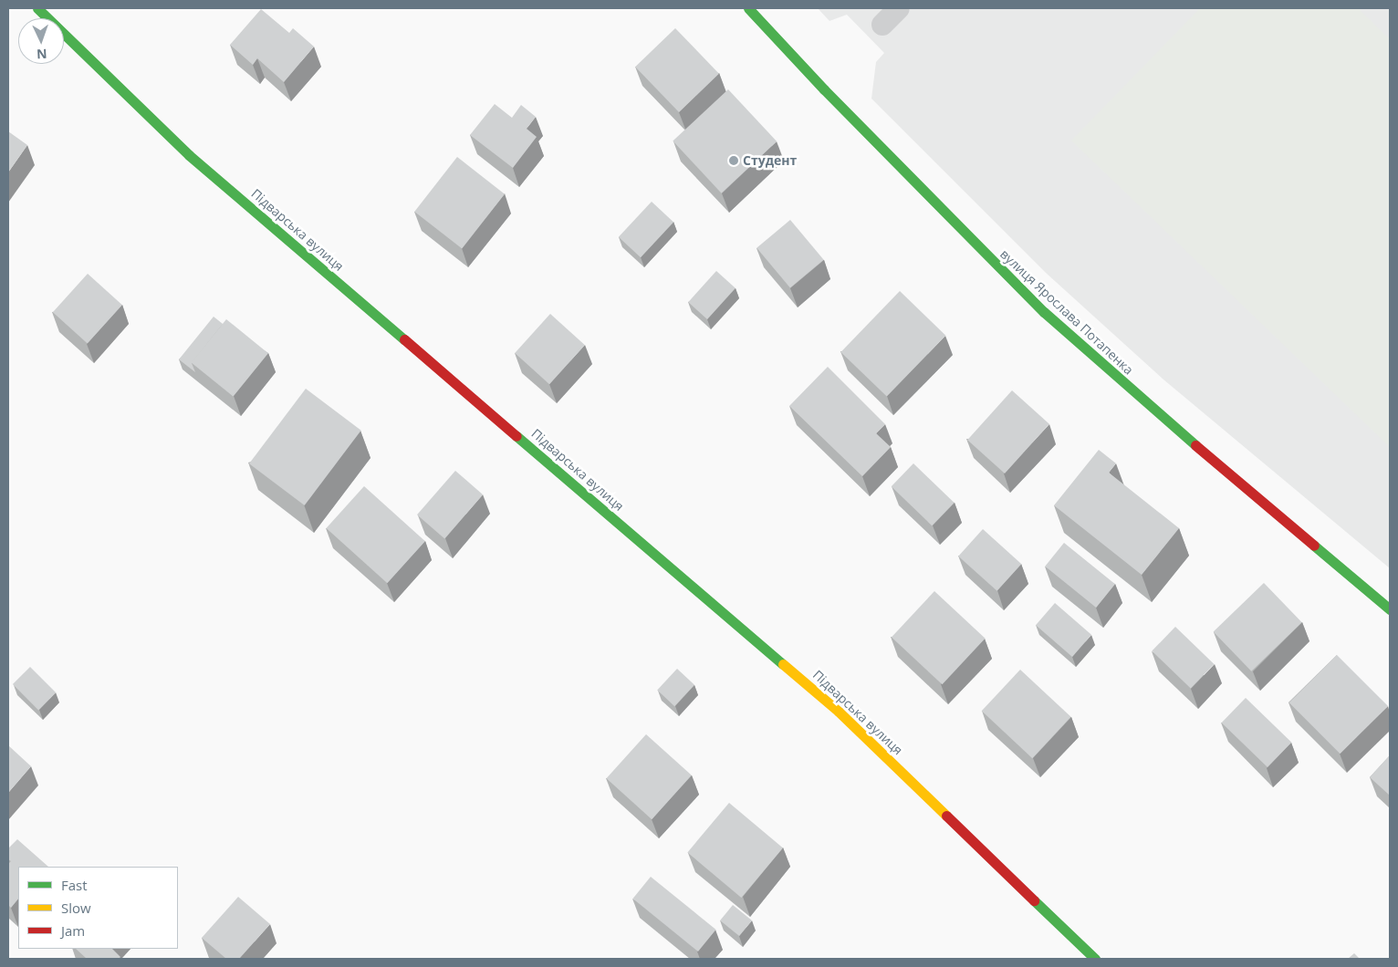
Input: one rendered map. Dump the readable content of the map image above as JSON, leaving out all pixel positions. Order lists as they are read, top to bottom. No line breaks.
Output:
{"streets":{"street":["Підварська вулиця","вулиця Ярослава Потапенка"]},"places":["Студент"],"legend":["Fast","Slow","Jam"],"north":"bottom"}
